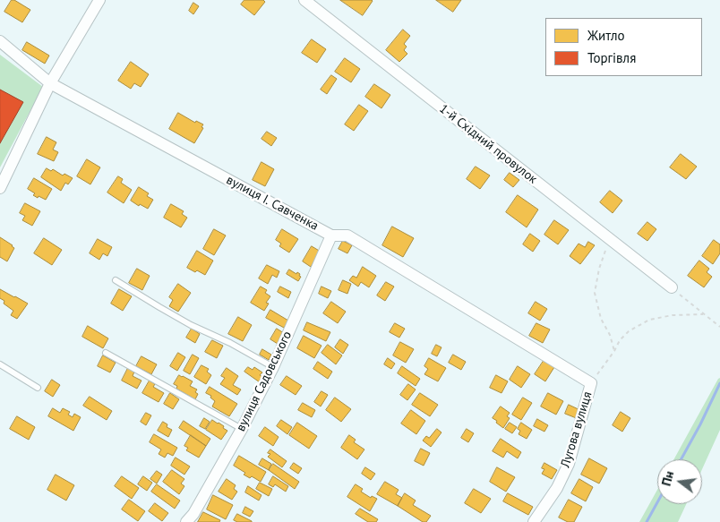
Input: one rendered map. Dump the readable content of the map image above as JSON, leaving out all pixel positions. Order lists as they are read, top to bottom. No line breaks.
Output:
{"streets":{"street":["1-й Східний провулок","вулиця І. Савченка","вулиця Садовського","Лугова вулиця"]},"crossings":[["вулиця І. Савченка","вулиця Садовського"],["вулиця І. Савченка","Лугова вулиця"]],"legend":["Житло","Торгівля"],"north":"left"}
